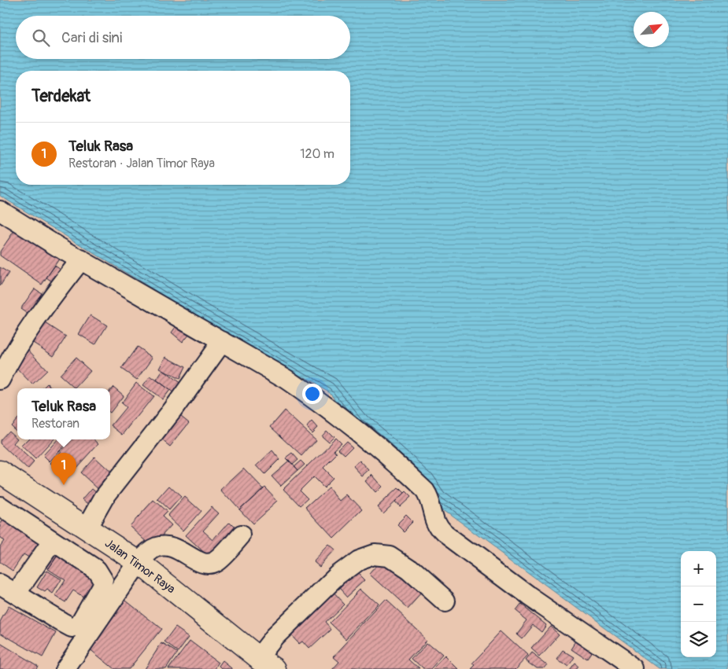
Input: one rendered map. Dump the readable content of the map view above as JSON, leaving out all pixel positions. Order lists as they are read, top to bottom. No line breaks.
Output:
{"streets":{"highway":["Jalan Timor Raya"]},"north":"top right","page":{"search":"Cari di sini","heading":"Terdekat","list":[{"mark":"1","name":"Teluk Rasa","note":"Restoran · Jalan Timor Raya","value":"120 m"}],"popup":["Teluk Rasa","Restoran"],"pins":"1","map_buttons":["+","−"]}}
